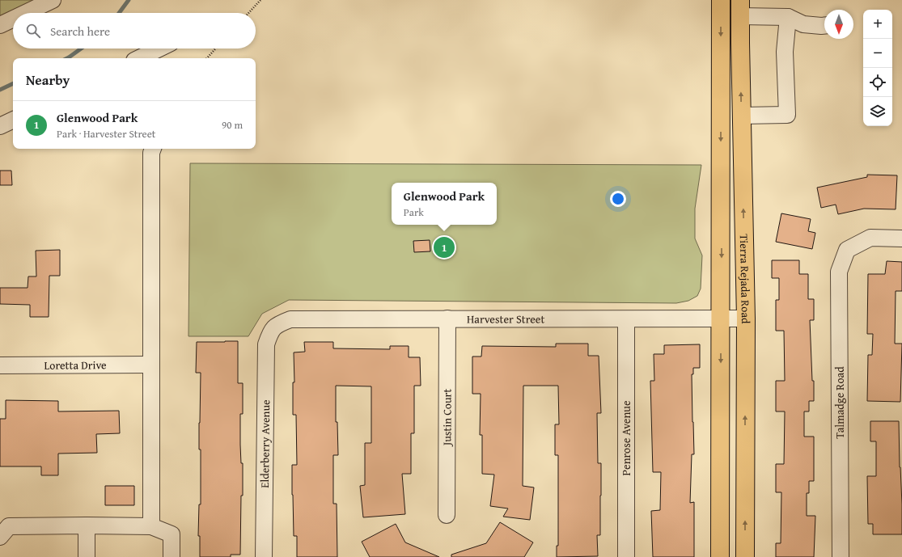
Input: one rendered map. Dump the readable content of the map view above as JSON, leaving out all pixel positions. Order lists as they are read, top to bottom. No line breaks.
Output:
{"streets":{"main road":["Tierra Rejada Road"],"street":["Harvester Street","Loretta Drive","Talmadge Road","Justin Court","Penrose Avenue","Elderberry Avenue"]},"crossings":[["Tierra Rejada Road","Harvester Street"],["Harvester Street","Justin Court"],["Harvester Street","Penrose Avenue"],["Harvester Street","Elderberry Avenue"]],"north":"bottom","page":{"map_buttons":["+","−"],"search":"Search here","heading":"Nearby","list":[{"mark":"1","name":"Glenwood Park","note":"Park · Harvester Street","value":"90 m"}],"popup":["Glenwood Park","Park"],"pins":"1"}}
